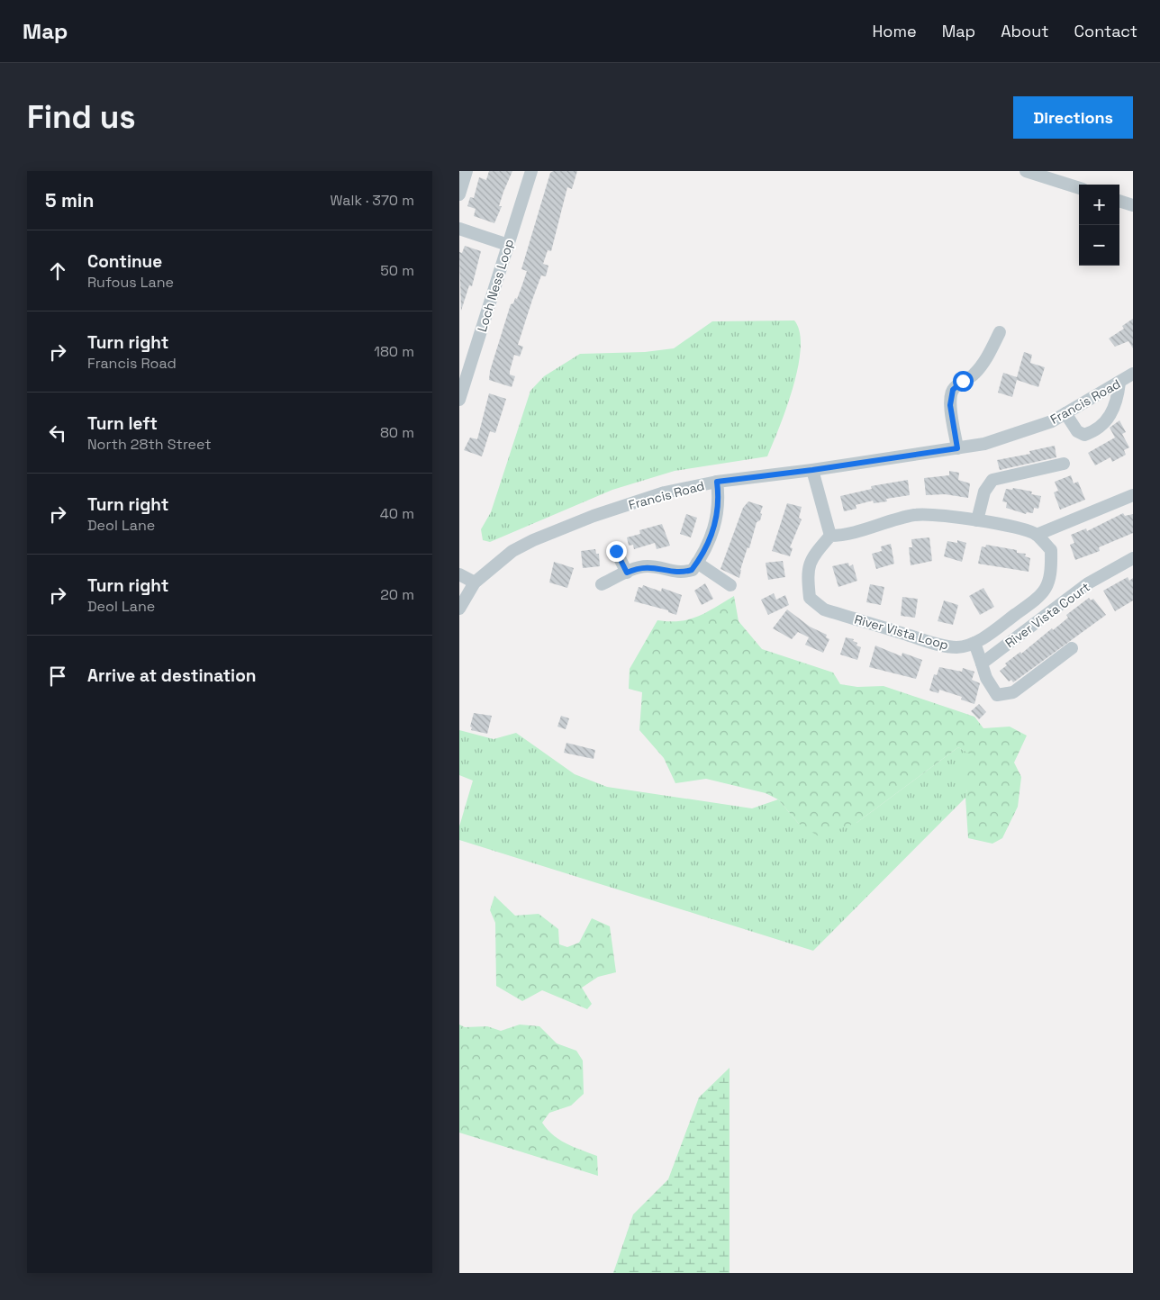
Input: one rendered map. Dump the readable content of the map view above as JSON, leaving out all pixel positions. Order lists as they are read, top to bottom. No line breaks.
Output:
{"streets":{"street":["Loch Ness Loop","Francis Road","River Vista Court","River Vista Loop"]},"page":{"header":"Map","nav":["Home","Map","About","Contact"],"buttons":"Directions","title":"Find us","heading":["5 min","Walk · 370 m"],"map_buttons":["+","−"],"list":[["Continue","Rufous Lane","50 m"],["Turn right","Francis Road","180 m"],["Turn left","North 28th Street","80 m"],["Turn right","Deol Lane","40 m"],["Turn right","Deol Lane","20 m"],"Arrive at destination"]}}
